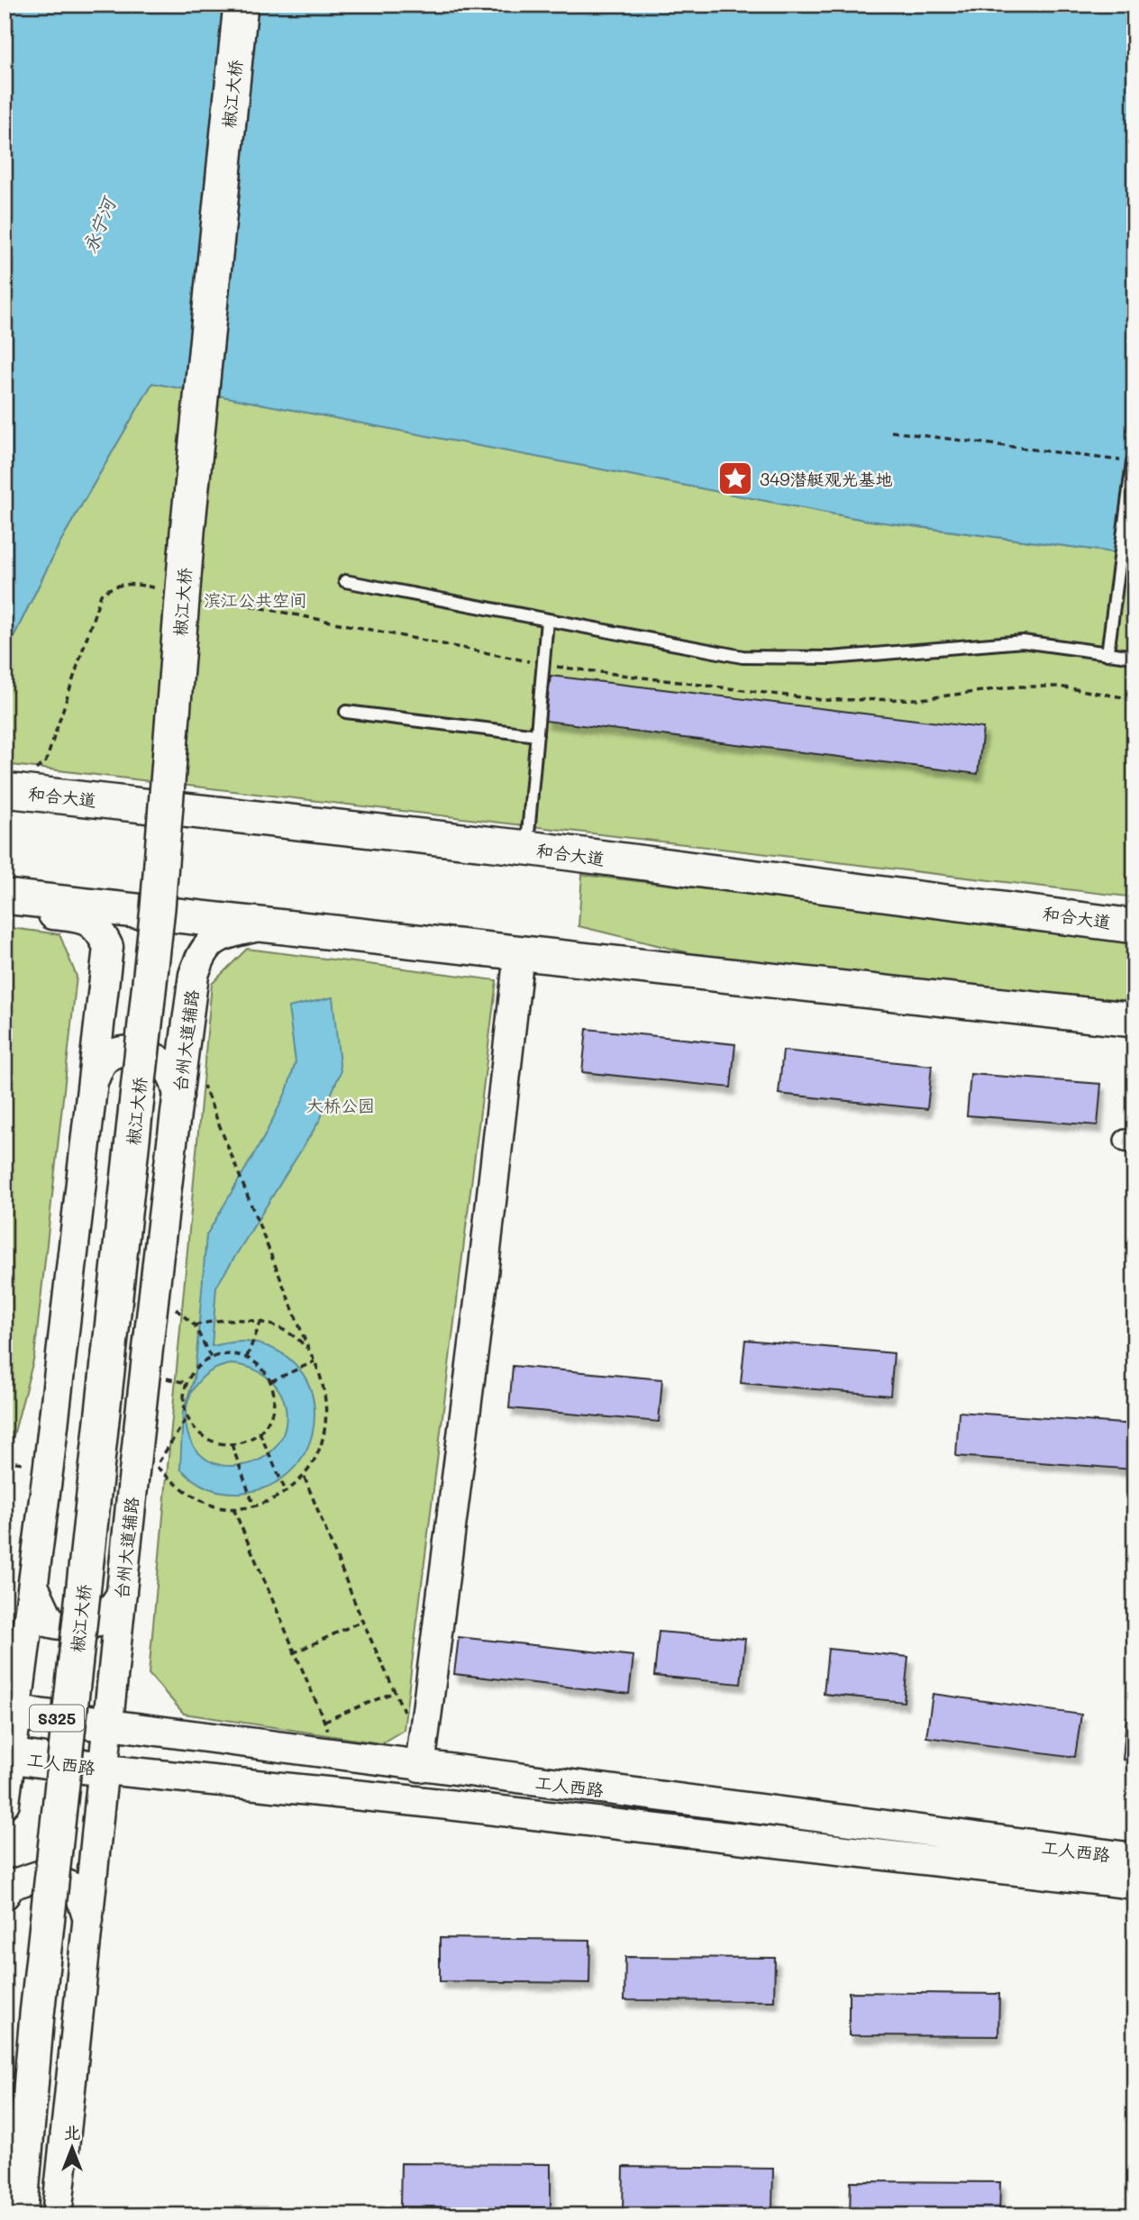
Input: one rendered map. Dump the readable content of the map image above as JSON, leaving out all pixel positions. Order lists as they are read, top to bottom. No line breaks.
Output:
{"streets":{"main road":["椒江大桥","和合大道","台州大道辅路","S325","工人西路"]},"crossings":[["台州大道辅路","工人西路"]],"water":["永宁河"],"parks":["滨江公共空间","大桥公园"],"places":{"place":["349潜艇观光基地"]},"north":"top"}
